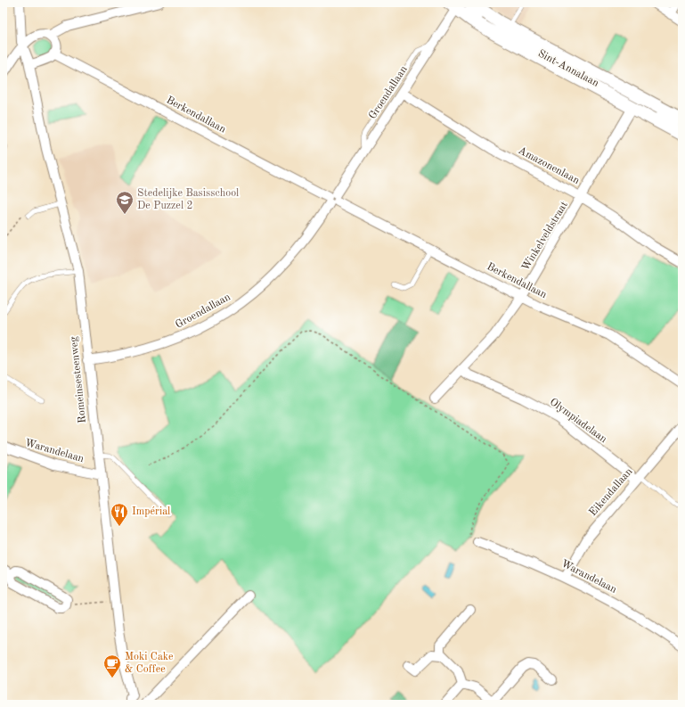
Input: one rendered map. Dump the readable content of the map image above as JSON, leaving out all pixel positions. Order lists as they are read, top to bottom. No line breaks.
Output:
{"streets":{"main road":["Sint-Annalaan"],"street":["Groendallaan","Berkendallaan","Amazonenlaan","Winkelveldstraat","Romeinsesteenweg","Olympiadelaan","Warandelaan","Eikendallaan"]},"crossings":[["Sint-Annalaan","Groendallaan"],["Sint-Annalaan","Winkelveldstraat"],["Groendallaan","Berkendallaan"],["Groendallaan","Amazonenlaan"],["Groendallaan","Romeinsesteenweg"],["Berkendallaan","Winkelveldstraat"],["Berkendallaan","Romeinsesteenweg"],["Amazonenlaan","Winkelveldstraat"],["Winkelveldstraat","Olympiadelaan"],["Romeinsesteenweg","Warandelaan"],["Olympiadelaan","Eikendallaan"],["Warandelaan","Eikendallaan"]],"places":{"school or university":["Stedelijke Basisschool De Puzzel 2"],"restaurant":["Impérial"],"cafe":["Moki Cake & Coffee"]}}
